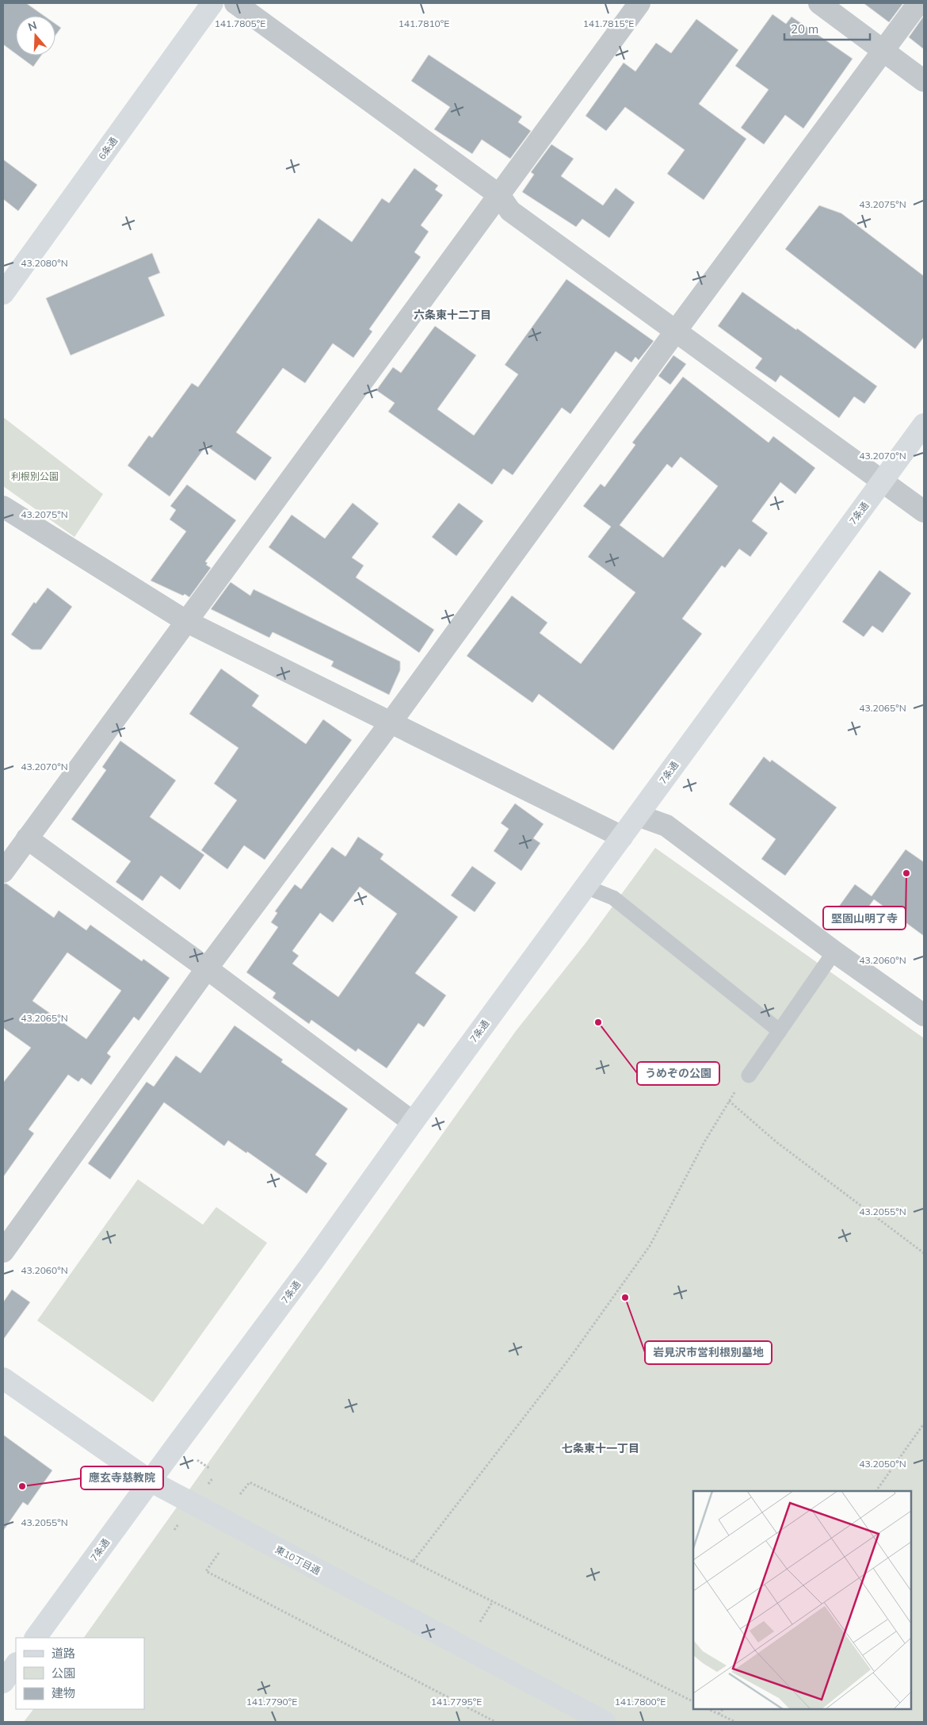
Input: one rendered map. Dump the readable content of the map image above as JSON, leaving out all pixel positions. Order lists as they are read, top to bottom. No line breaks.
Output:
{"streets":{"street":["6条通","7条通","東10丁目通"]},"crossings":[["7条通","東10丁目通"]],"districts":["六条東十二丁目","七条東十一丁目"],"parks":["利根別公園"],"places":["堅固山明了寺","うめぞの公園","岩見沢市営利根別墓地","應玄寺慈教院"],"legend":["道路","公園","建物"],"scale_bar":"20 m","north":"top","coordinates":["141.7805°E","141.7810°E","141.7815°E","43.2075°N","43.2080°N","43.2070°N","43.2065°N","43.2060°N","43.2055°N","43.2050°N","141.7790°E","141.7795°E","141.7800°E"]}
